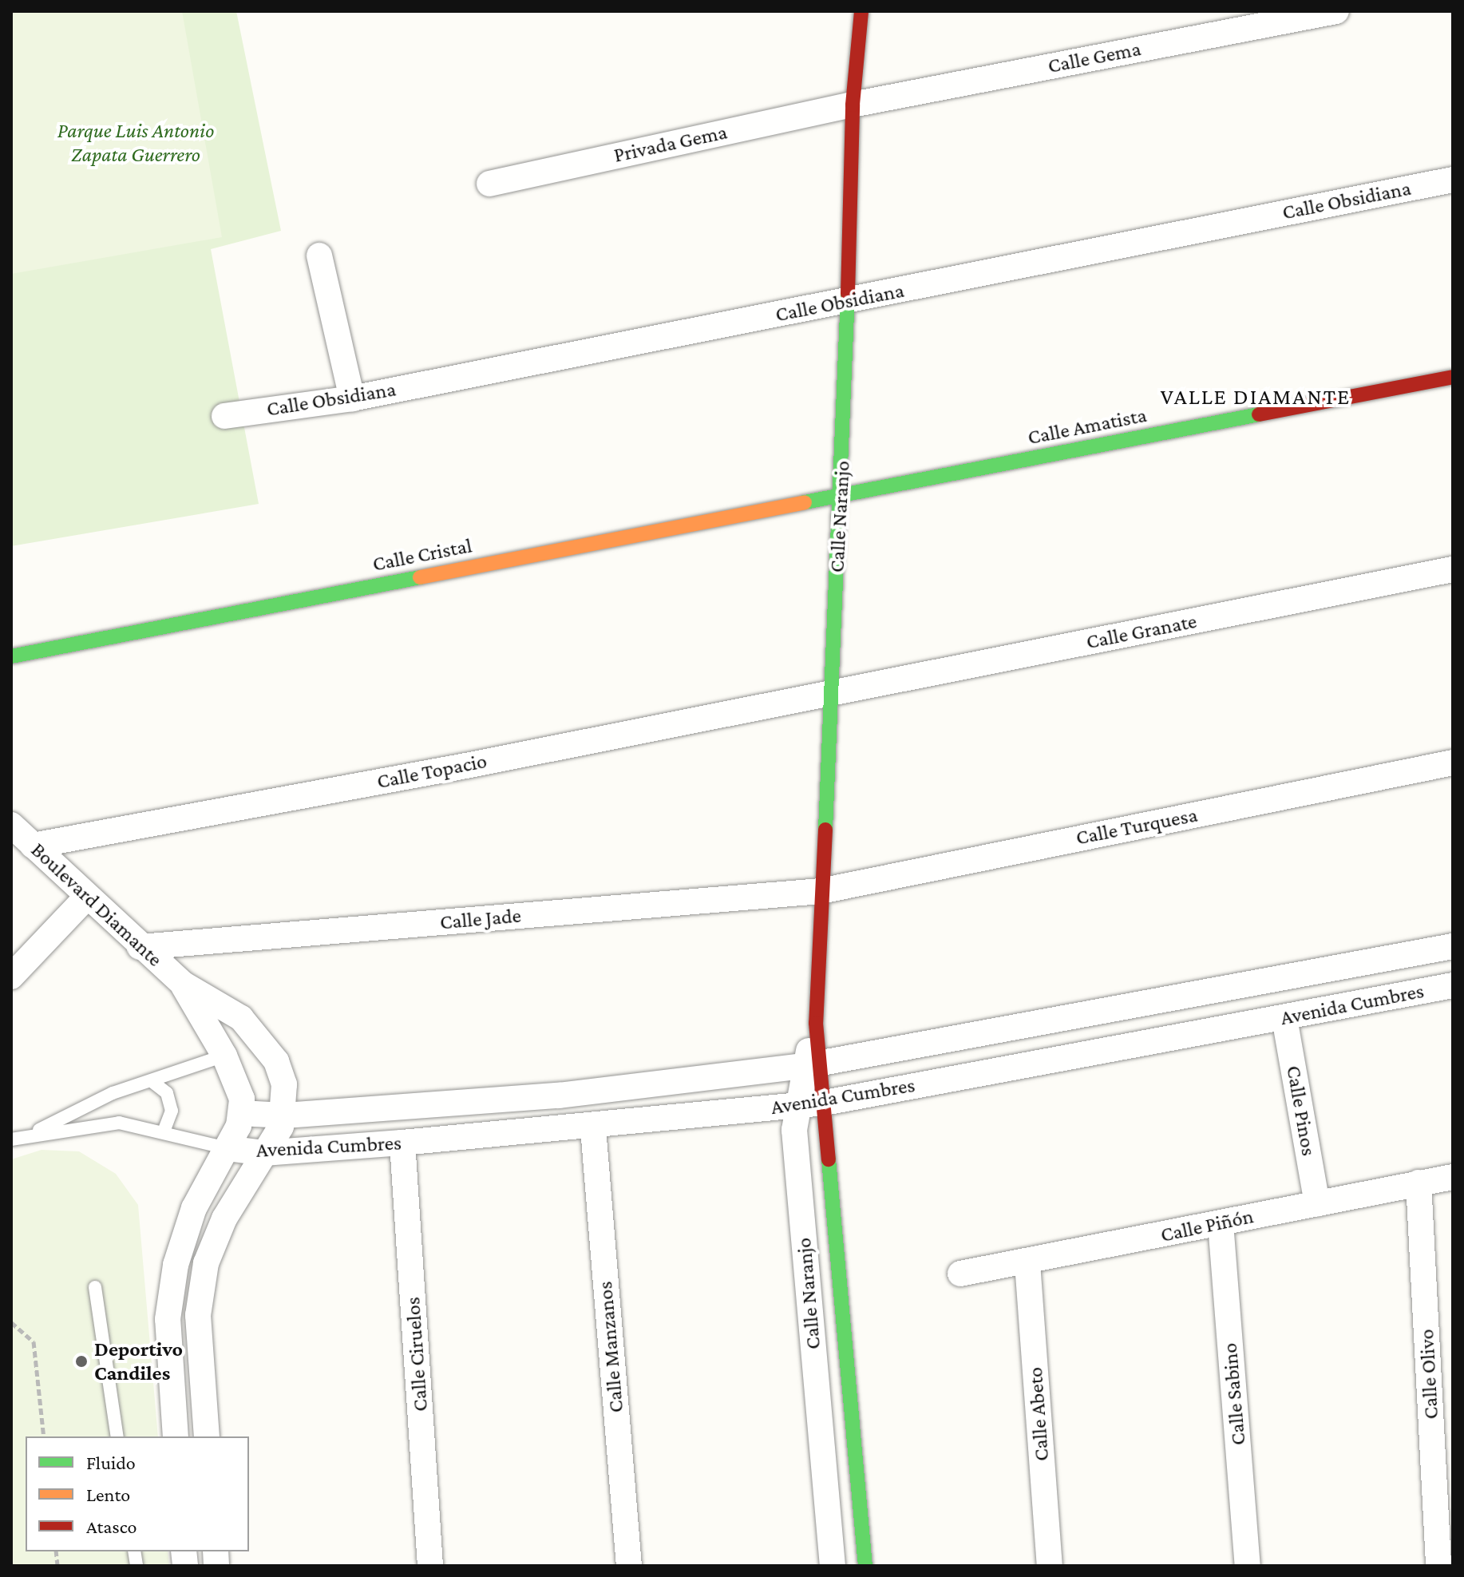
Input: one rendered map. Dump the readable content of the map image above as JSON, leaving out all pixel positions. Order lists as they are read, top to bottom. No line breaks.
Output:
{"streets":{"street":["Calle Gema","Privada Gema","Calle Obsidiana","Calle Amatista","Calle Naranjo","Calle Cristal","Calle Granate","Calle Topacio","Calle Turquesa","Boulevard Diamante","Calle Jade","Avenida Cumbres","Calle Pinos","Calle Piñón","Calle Manzanos","Calle Ciruelos","Calle Olivo","Calle Sabino","Calle Abeto"]},"crossings":[["Calle Gema","Privada Gema"],["Calle Gema","Calle Naranjo"],["Privada Gema","Calle Naranjo"],["Calle Obsidiana","Calle Naranjo"],["Calle Amatista","Calle Naranjo"],["Calle Amatista","Calle Cristal"],["Calle Naranjo","Calle Cristal"],["Calle Naranjo","Calle Granate"],["Calle Naranjo","Calle Topacio"],["Calle Naranjo","Calle Turquesa"],["Calle Naranjo","Calle Jade"],["Calle Naranjo","Avenida Cumbres"],["Calle Granate","Calle Topacio"],["Calle Topacio","Boulevard Diamante"],["Calle Turquesa","Calle Jade"],["Boulevard Diamante","Calle Jade"],["Boulevard Diamante","Avenida Cumbres"],["Avenida Cumbres","Calle Pinos"],["Avenida Cumbres","Calle Manzanos"],["Avenida Cumbres","Calle Ciruelos"],["Calle Pinos","Calle Piñón"],["Calle Piñón","Calle Olivo"],["Calle Piñón","Calle Sabino"],["Calle Piñón","Calle Abeto"]],"districts":["VALLE DIAMANTE"],"parks":["Parque Luis Antonio Zapata Guerrero"],"places":["Deportivo Candiles"],"legend":["Fluido","Lento","Atasco"]}
